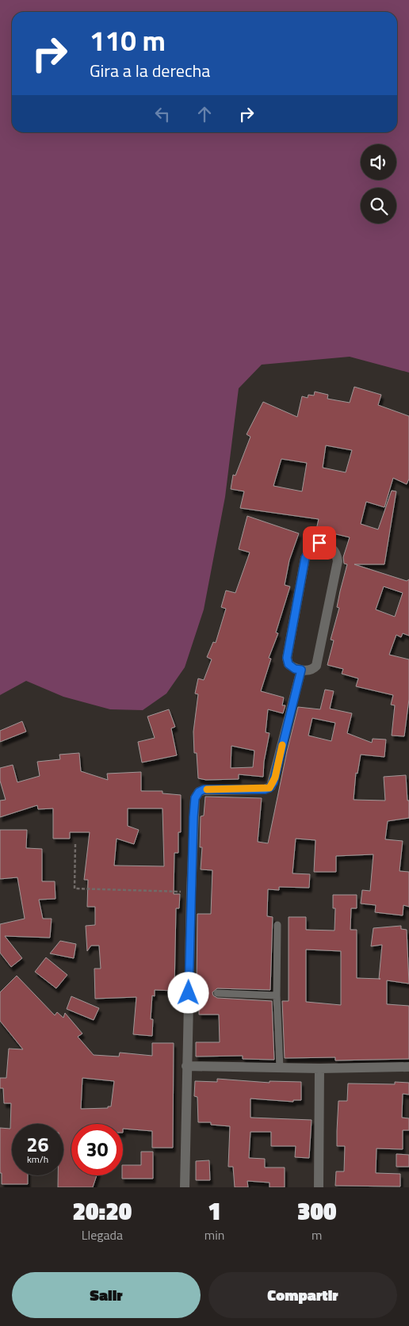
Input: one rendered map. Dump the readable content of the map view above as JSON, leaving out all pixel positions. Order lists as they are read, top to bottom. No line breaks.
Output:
{"page":{"turn":["110 m","Gira a la derecha"],"speed":"26 km/h","limit":"30","eta":["20:20","Llegada","1","min","300","m"],"buttons":["Salir","Compartir"]}}
